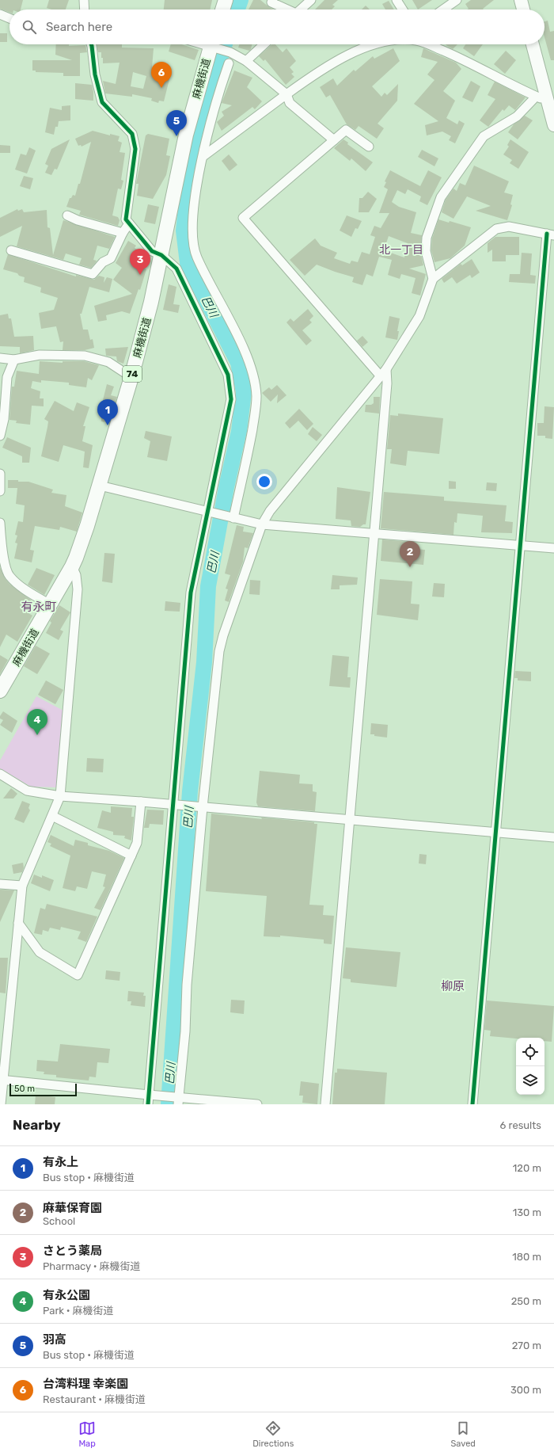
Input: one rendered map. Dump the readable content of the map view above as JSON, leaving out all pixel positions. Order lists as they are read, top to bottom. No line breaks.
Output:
{"streets":{"main road":["麻機街道","74"]},"districts":["北一丁目","有永町","柳原"],"water":["巴川"],"scale_bar":"50 m","page":{"search":"Search here","pins":["6","5","3","1","2","4"],"scale":"50 m","heading":["Nearby","6 results"],"list":[{"mark":"1","name":"有永上","note":"Bus stop · 麻機街道","value":"120 m"},{"mark":"2","name":"麻華保育園","note":"School","value":"130 m"},{"mark":"3","name":"さとう薬局","note":"Pharmacy · 麻機街道","value":"180 m"},{"mark":"4","name":"有永公園","note":"Park · 麻機街道","value":"250 m"},{"mark":"5","name":"羽高","note":"Bus stop · 麻機街道","value":"270 m"},{"mark":"6","name":"台湾料理 幸楽園","note":"Restaurant · 麻機街道","value":"300 m"}],"nav":["Map","Directions","Saved"]}}
